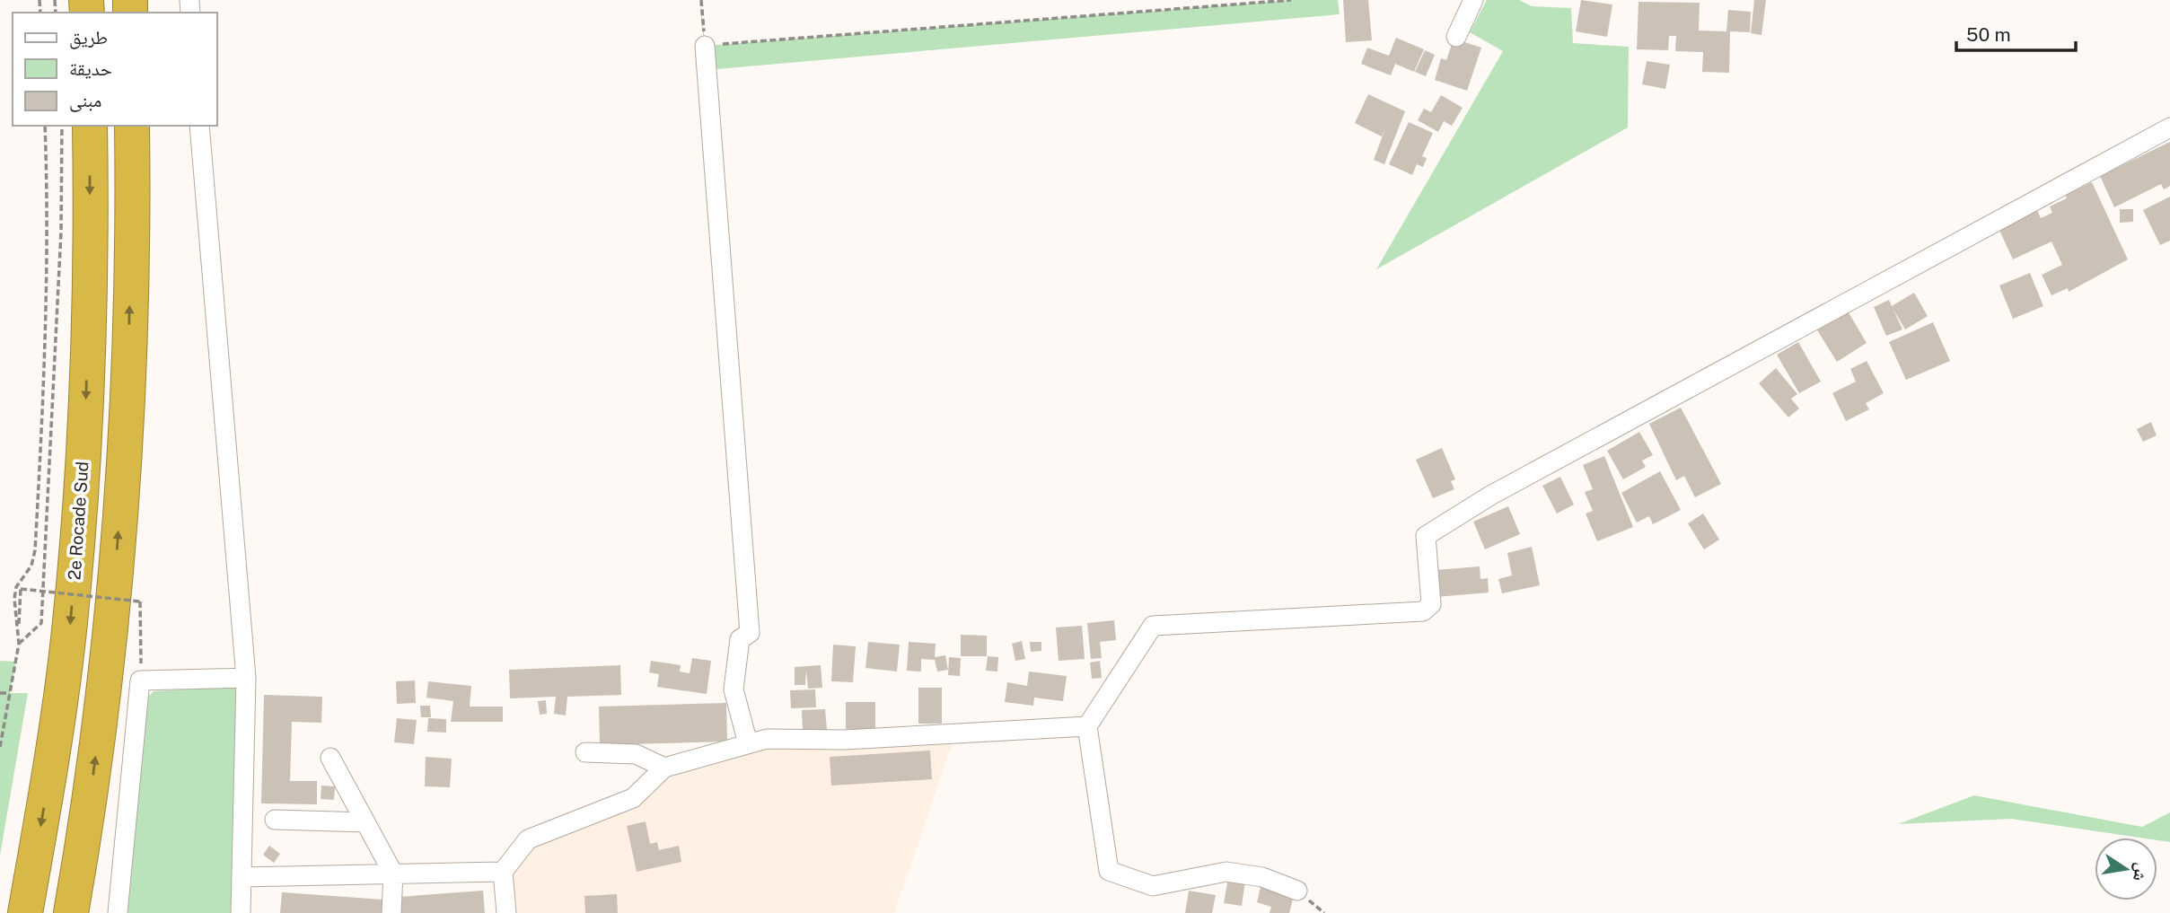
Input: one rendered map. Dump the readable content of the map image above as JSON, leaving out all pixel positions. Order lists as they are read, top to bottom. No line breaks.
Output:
{"streets":{"highway":["2e Rocade Sud"]},"legend":["طريق","حديقة","مبنى"],"scale_bar":"50 m","north":"right"}
